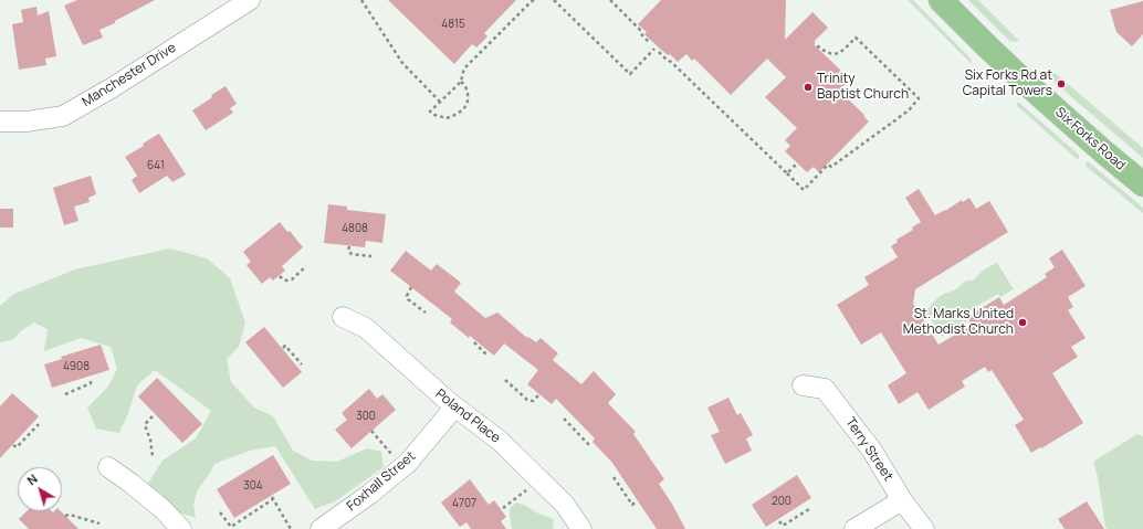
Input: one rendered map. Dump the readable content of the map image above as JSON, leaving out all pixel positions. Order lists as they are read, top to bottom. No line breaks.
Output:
{"streets":{"main road":["Six Forks Road"],"street":["Manchester Drive","Poland Place","Terry Street","Foxhall Street"]},"crossings":[["Poland Place","Foxhall Street"]],"places":["Six Forks Rd at Capital Towers","Trinity Baptist Church","St. Marks United Methodist Church"],"house_numbers":["4815","641","4808","4908","300","304","200","4707"],"north":"top left"}
